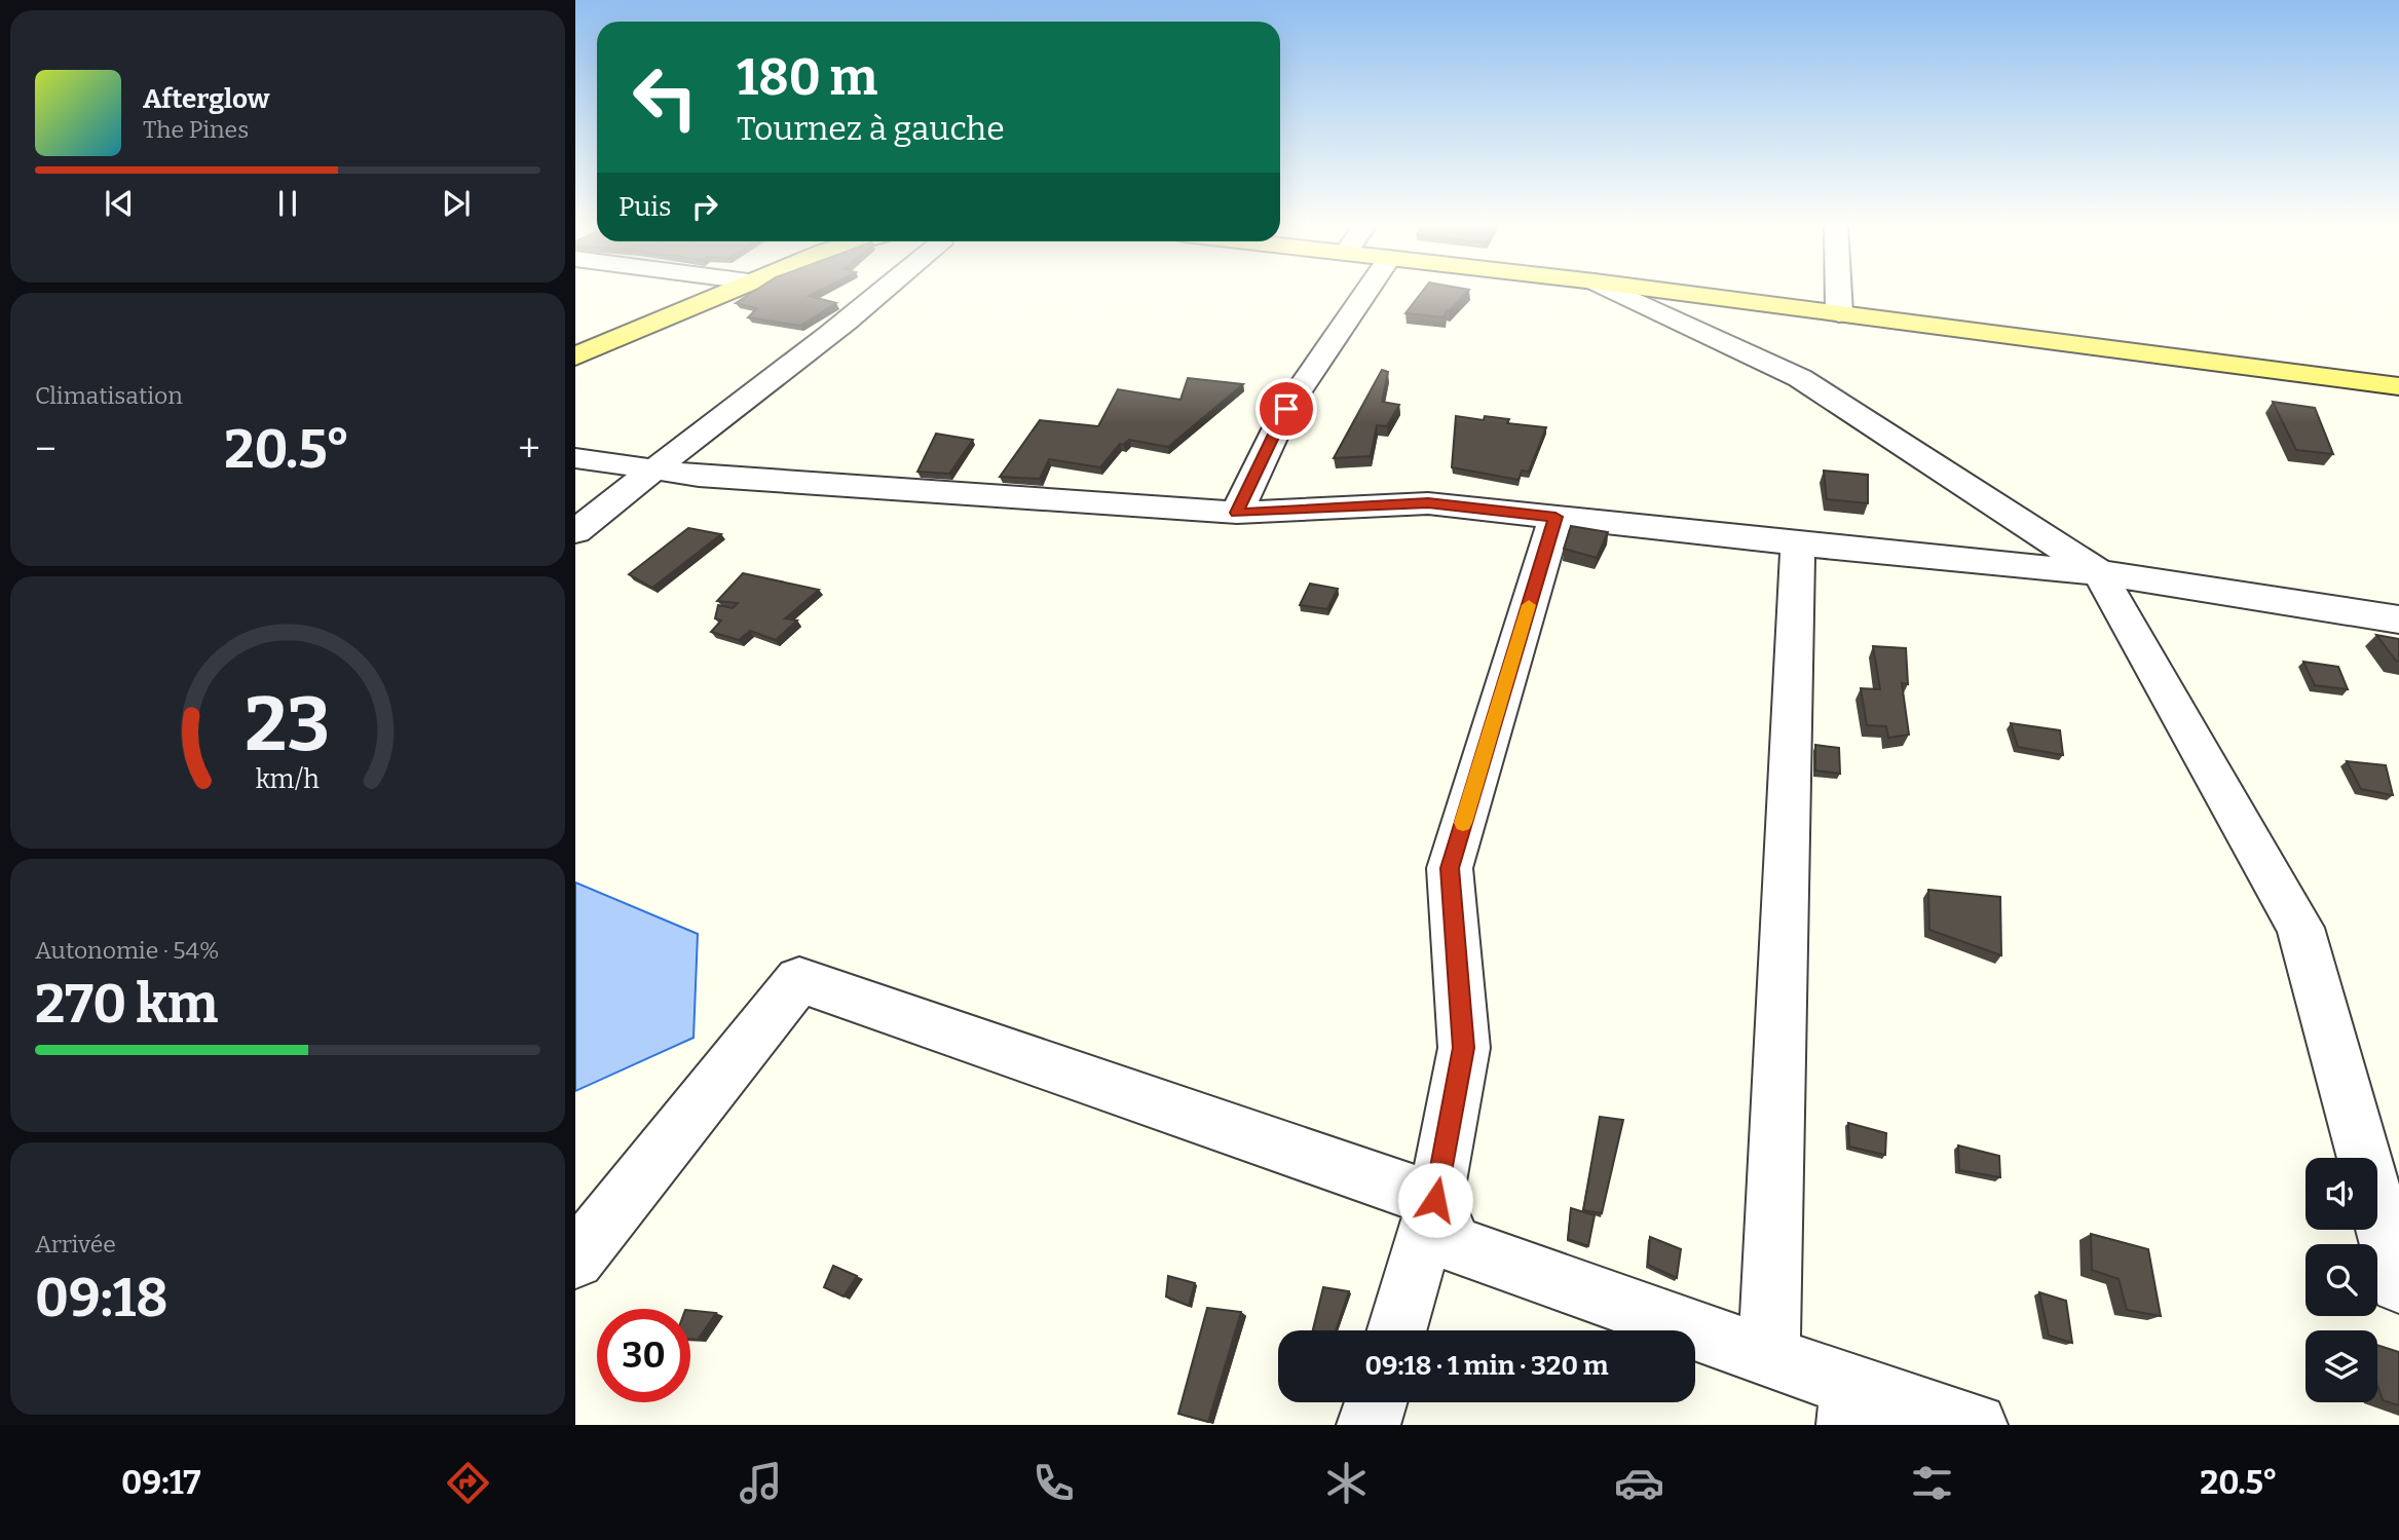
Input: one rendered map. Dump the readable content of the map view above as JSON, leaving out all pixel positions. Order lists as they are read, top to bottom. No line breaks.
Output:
{"page":{"turn":["180 m","Tournez à gauche"],"song":["Afterglow","The Pines"],"then":"Puis","tile":["Climatisation",["Autonomie · 54%","270 km"],["Arrivée","09:18"]],"heat":["−","20.5°","+"],"limit":"30","trip":"09:18 · 1 min · 320 m","tabs":["09:17","20.5°"],"gauge":["23","km/h"]}}
